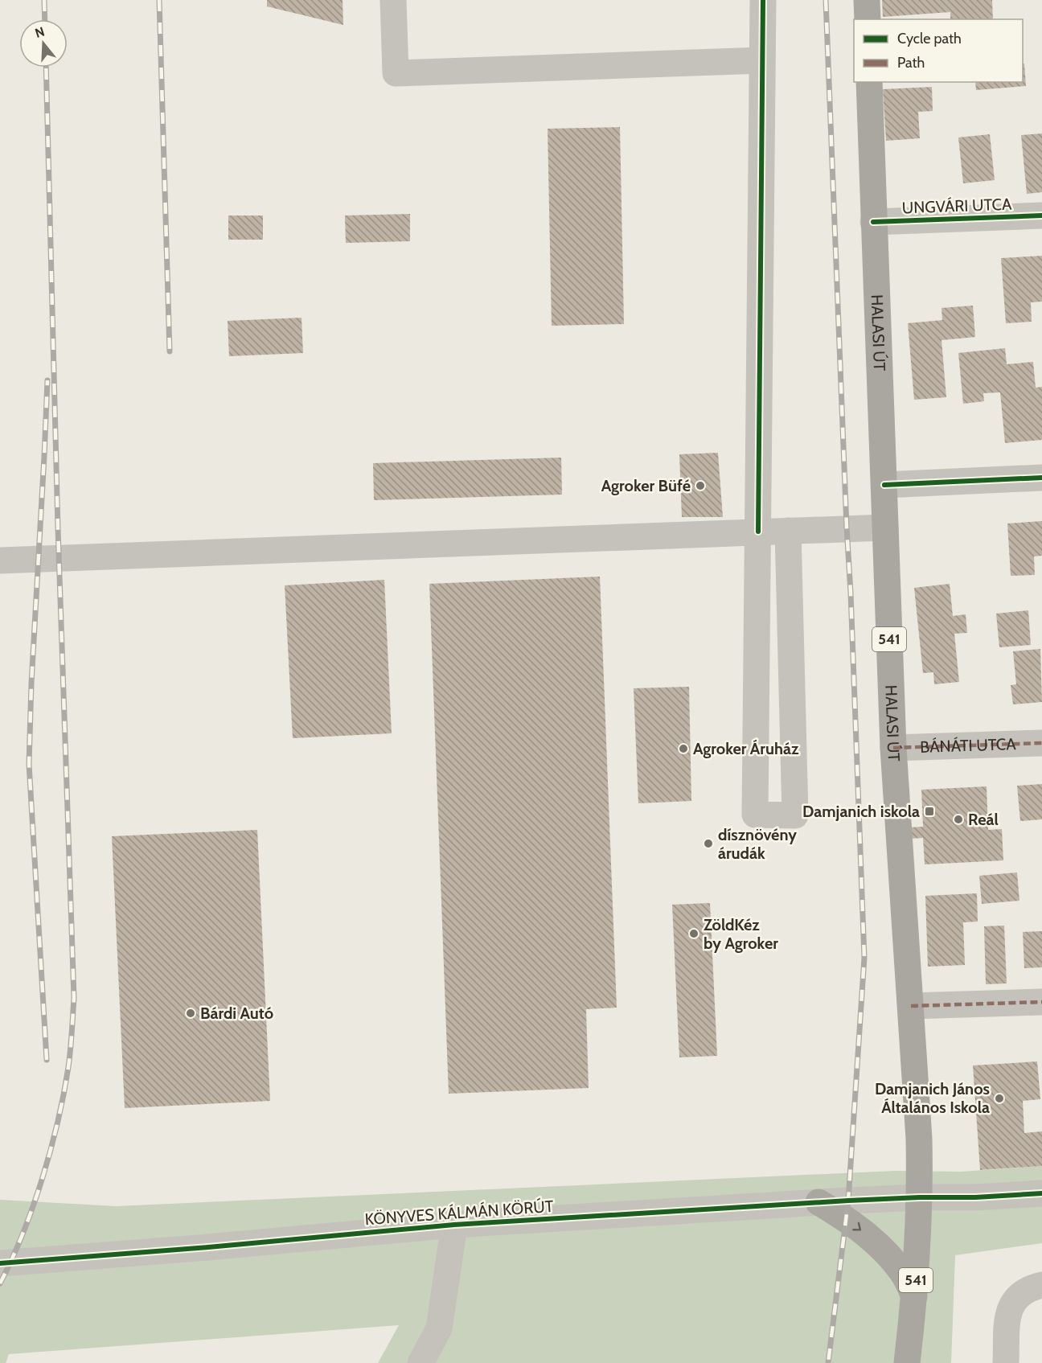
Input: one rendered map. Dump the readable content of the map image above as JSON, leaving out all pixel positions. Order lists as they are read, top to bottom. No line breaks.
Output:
{"streets":{"main road":["HALASI ÚT","541"],"street":["UNGVÁRI UTCA","BÁNÁTI UTCA","KÖNYVES KÁLMÁN KÖRÚT"]},"crossings":[["UNGVÁRI UTCA","HALASI ÚT"],["HALASI ÚT","BÁNÁTI UTCA"],["HALASI ÚT","KÖNYVES KÁLMÁN KÖRÚT"]],"places":{"other":["Agroker Büfé","Agroker Áruház","Reál","dísznövény árudák","ZöldKéz by Agroker","Bárdi Autó","Damjanich János Általános Iskola"],"transit":["Damjanich iskola"]},"legend":["Cycle path","Path"],"north":"top"}
